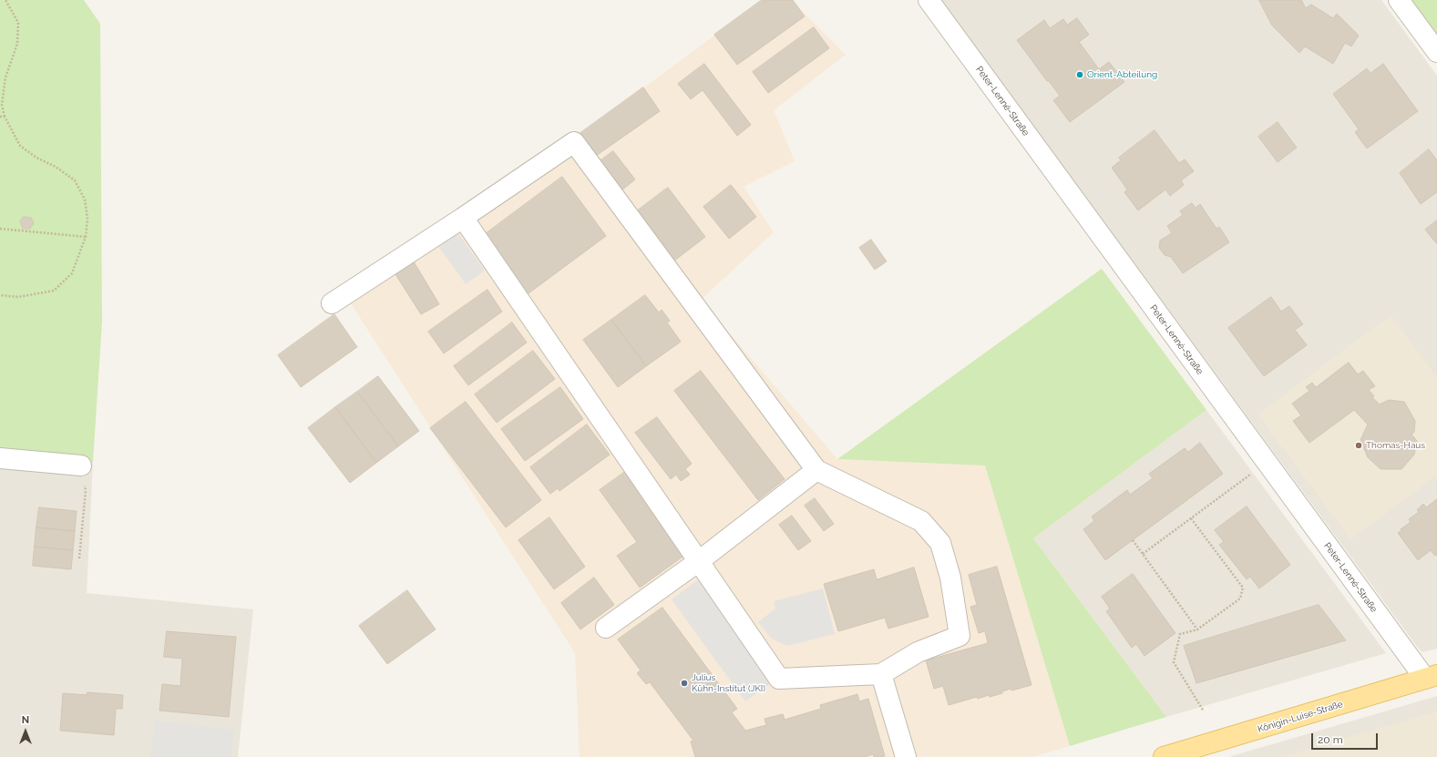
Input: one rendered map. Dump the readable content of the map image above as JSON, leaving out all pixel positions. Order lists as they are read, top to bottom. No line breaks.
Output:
{"streets":{"main road":["Königin-Luise-Straße"],"street":["Peter-Lenné-Straße"]},"crossings":[["Peter-Lenné-Straße","Königin-Luise-Straße"]],"places":["Orient-Abteilung","Thomas-Haus","Julius Kühn-Institut (JKI)"],"scale_bar":"20 m","north":"top"}
